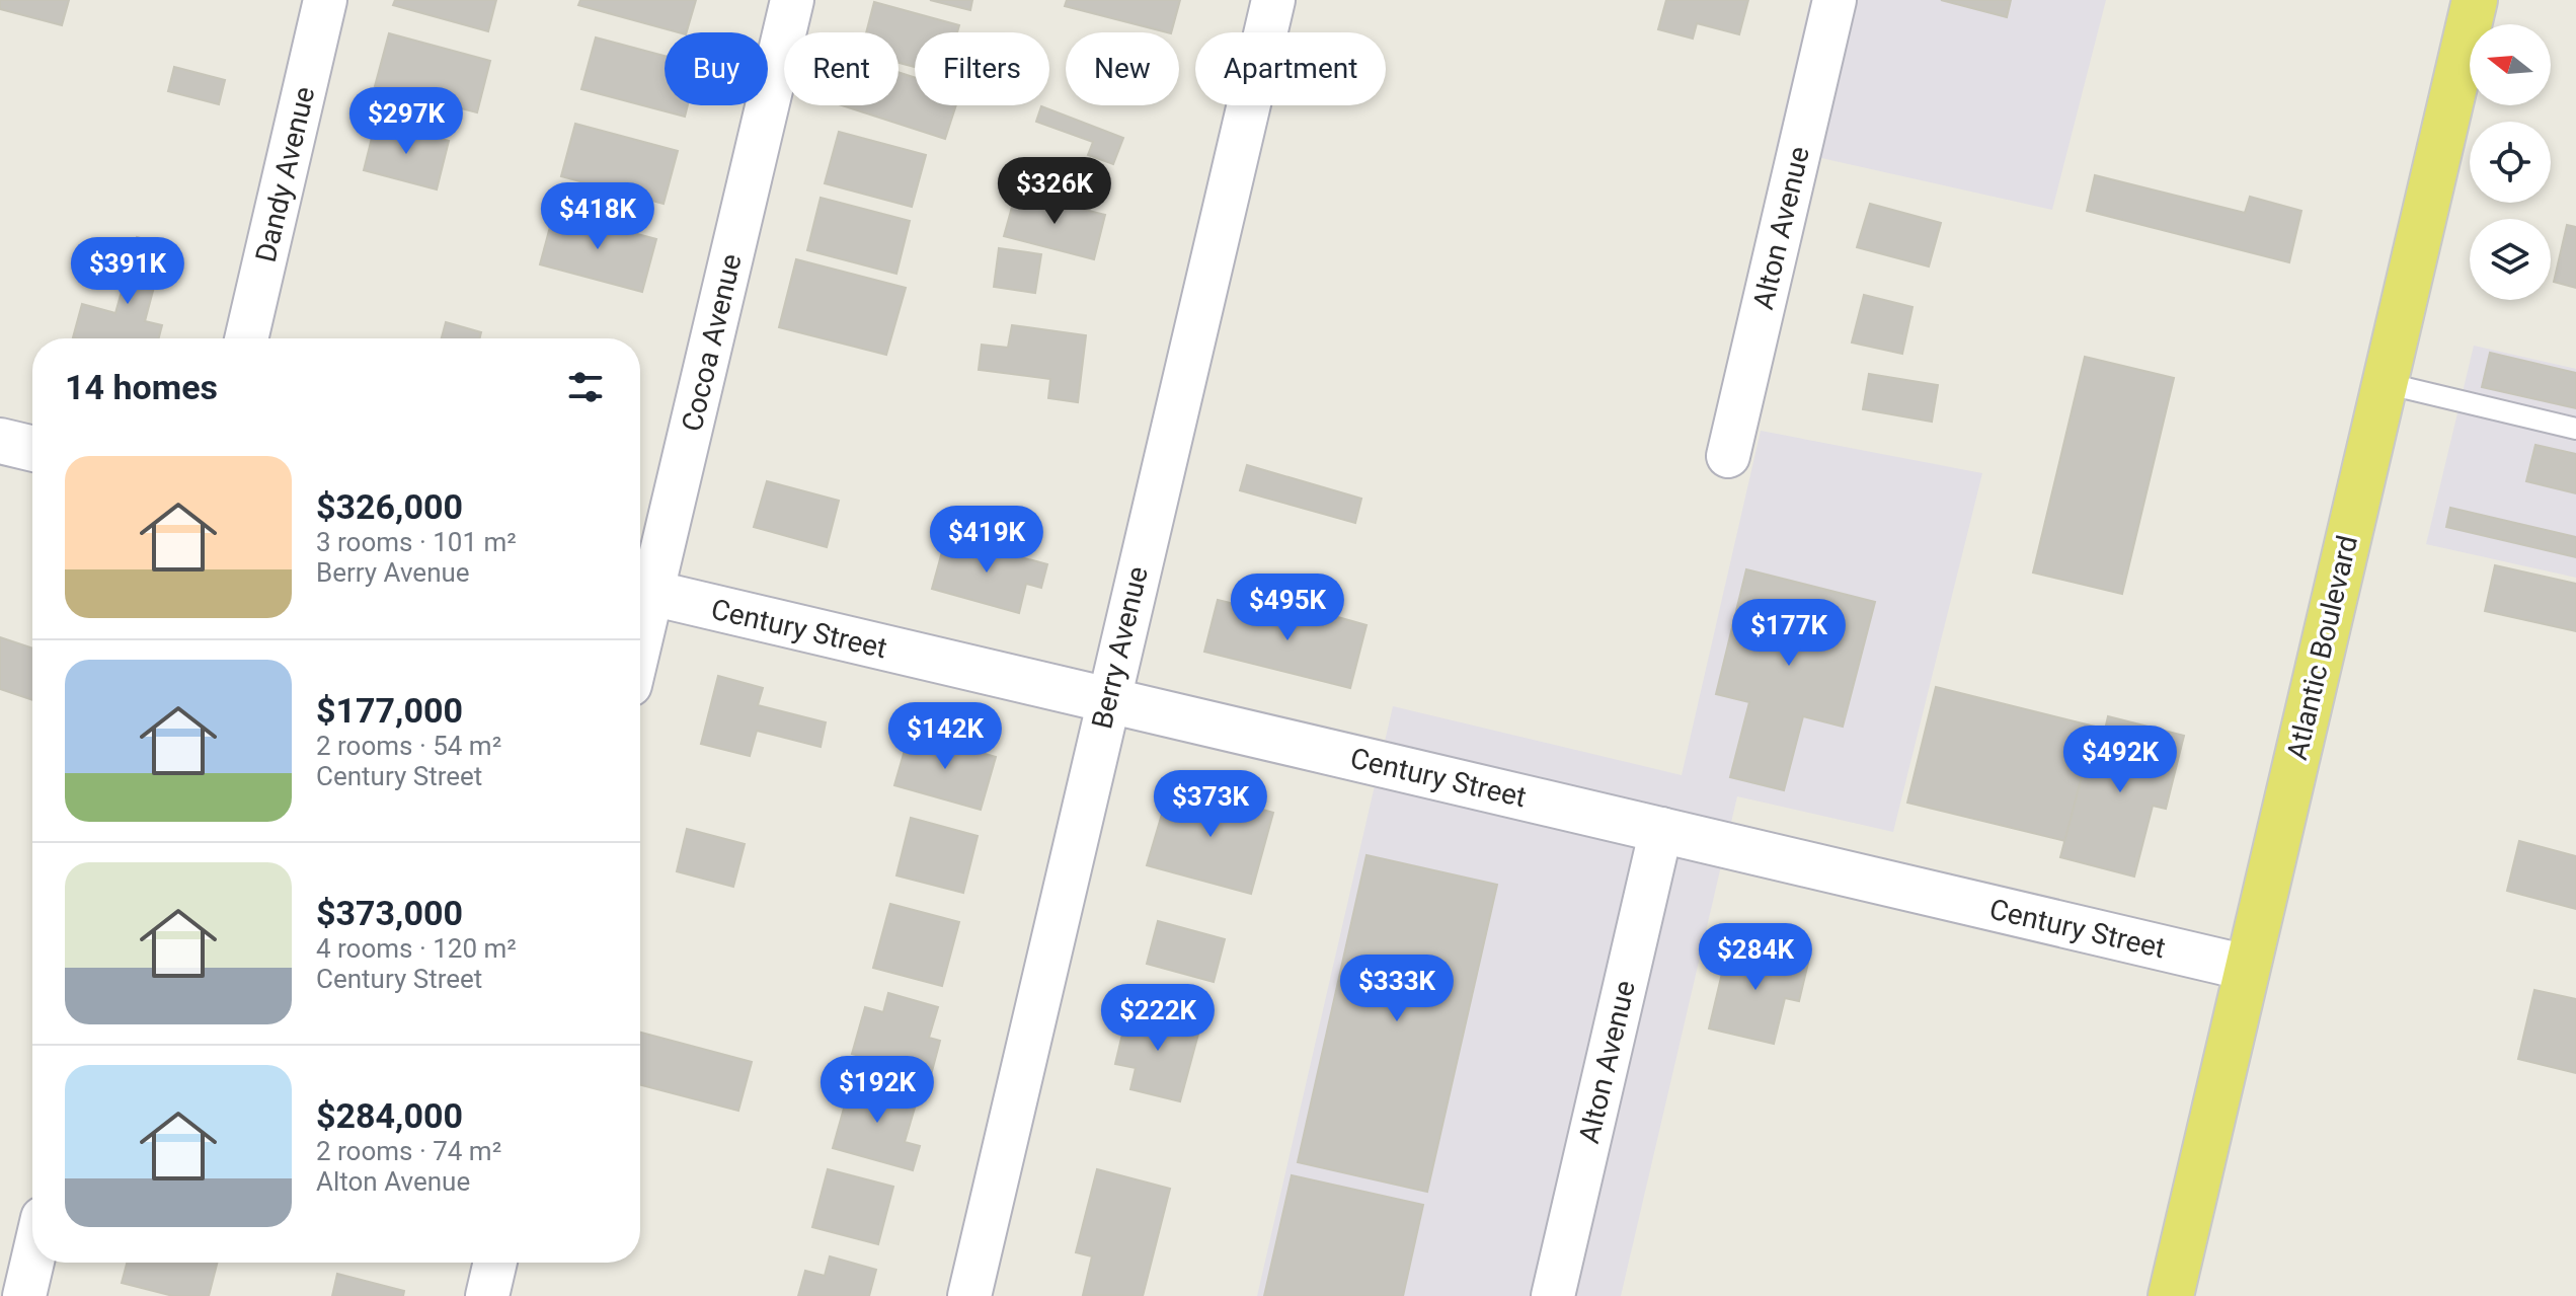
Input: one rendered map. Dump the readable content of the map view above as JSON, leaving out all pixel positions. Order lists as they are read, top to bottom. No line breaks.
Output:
{"streets":{"main road":["Atlantic Boulevard"],"street":["Dandy Avenue","Alton Avenue","Cocoa Avenue","Century Street","Berry Avenue"]},"crossings":[["Alton Avenue","Century Street"],["Cocoa Avenue","Century Street"],["Century Street","Berry Avenue"],["Century Street","Atlantic Boulevard"]],"north":"left","page":{"chip":["Buy","Rent","Filters","New","Apartment"],"price":["$297K","$326K","$418K","$391K","$419K","$495K","$177K","$142K","$492K","$373K","$284K","$333K","$222K","$192K"],"heading":"14 homes","list":[{"name":"$326,000","note":"3 rooms · 101 m² · Berry Avenue"},{"name":"$177,000","note":"2 rooms · 54 m² · Century Street"},{"name":"$373,000","note":"4 rooms · 120 m² · Century Street"},{"name":"$284,000","note":"2 rooms · 74 m² · Alton Avenue"}]}}
